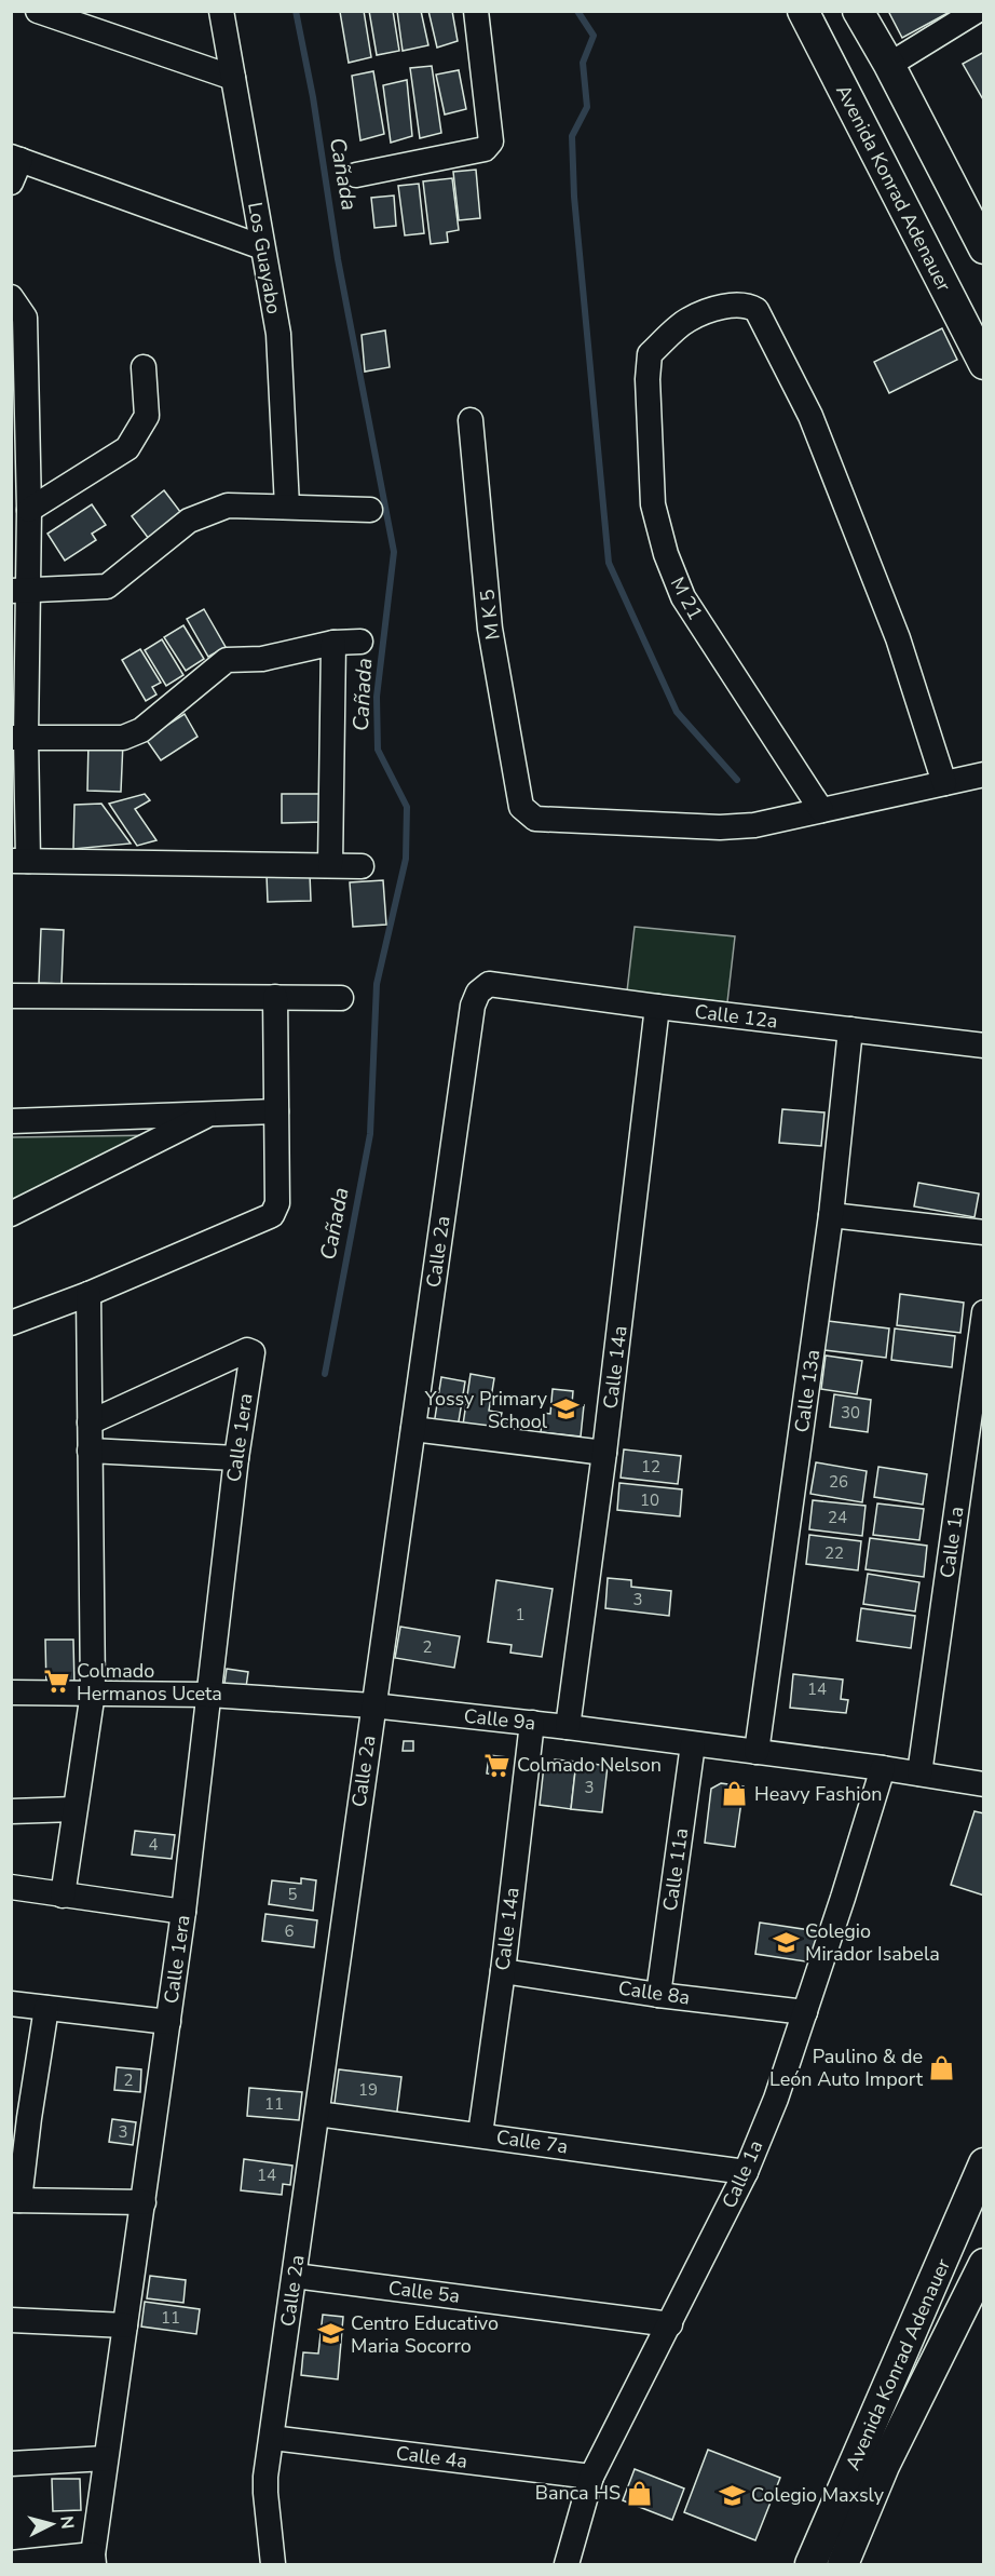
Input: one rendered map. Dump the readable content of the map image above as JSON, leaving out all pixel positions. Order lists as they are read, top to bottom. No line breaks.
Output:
{"streets":{"main road":["Avenida Konrad Adenauer"],"street":["Los Guayabo","M 21","M K 5","Calle 12a","Calle 2a","Calle 14a","Calle 13a","Calle 1era","Calle 1a","Calle 9a","Calle 11a","Calle 8a","Calle 7a","Calle 5a","Calle 4a"]},"crossings":[["M 21","M K 5"],["Calle 12a","Calle 2a"],["Calle 12a","Calle 14a"],["Calle 12a","Calle 13a"],["Calle 2a","Calle 9a"],["Calle 2a","Calle 7a"],["Calle 2a","Calle 5a"],["Calle 2a","Calle 4a"],["Calle 14a","Calle 9a"],["Calle 14a","Calle 8a"],["Calle 14a","Calle 7a"],["Calle 13a","Calle 9a"],["Calle 1era","Calle 9a"],["Calle 1a","Calle 9a"],["Calle 1a","Calle 8a"],["Calle 1a","Calle 7a"],["Calle 1a","Calle 5a"],["Calle 1a","Calle 4a"],["Calle 9a","Calle 11a"],["Calle 11a","Calle 8a"]],"water":["Cañada"],"places":{"school or university":["Yossy Primary School","Colegio Mirador Isabela","Centro Educativo Maria Socorro","Colegio Maxsly"],"supermarket":["Colmado Hermanos Uceta","Colmado Nelson"],"shop":["Heavy Fashion","Paulino & de León Auto Import","Banca HS"]},"house_numbers":["30","12","26","10","24","22","3","1","2","14","3","4","5","6","2","19","11","3","14","11"],"north":"right"}
